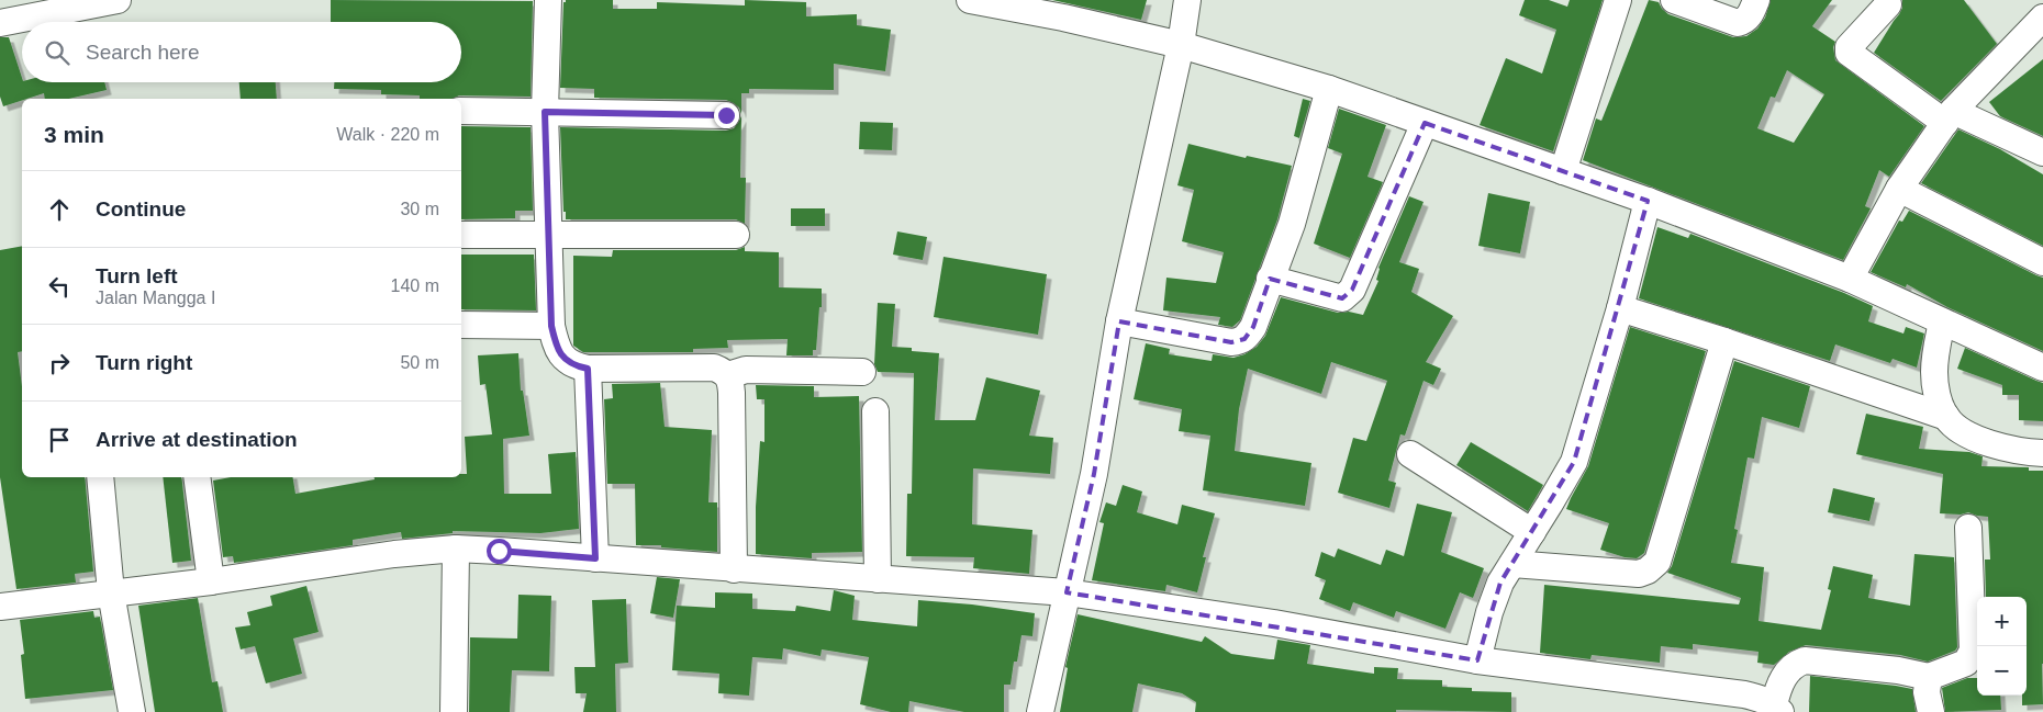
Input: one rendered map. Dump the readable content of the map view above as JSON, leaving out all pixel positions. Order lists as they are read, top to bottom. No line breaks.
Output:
{"page":{"search":"Search here","heading":["3 min","Walk · 220 m"],"list":[["Continue","30 m"],["Turn left","Jalan Mangga I","140 m"],["Turn right","50 m"],"Arrive at destination"],"map_buttons":["+","−"]}}
